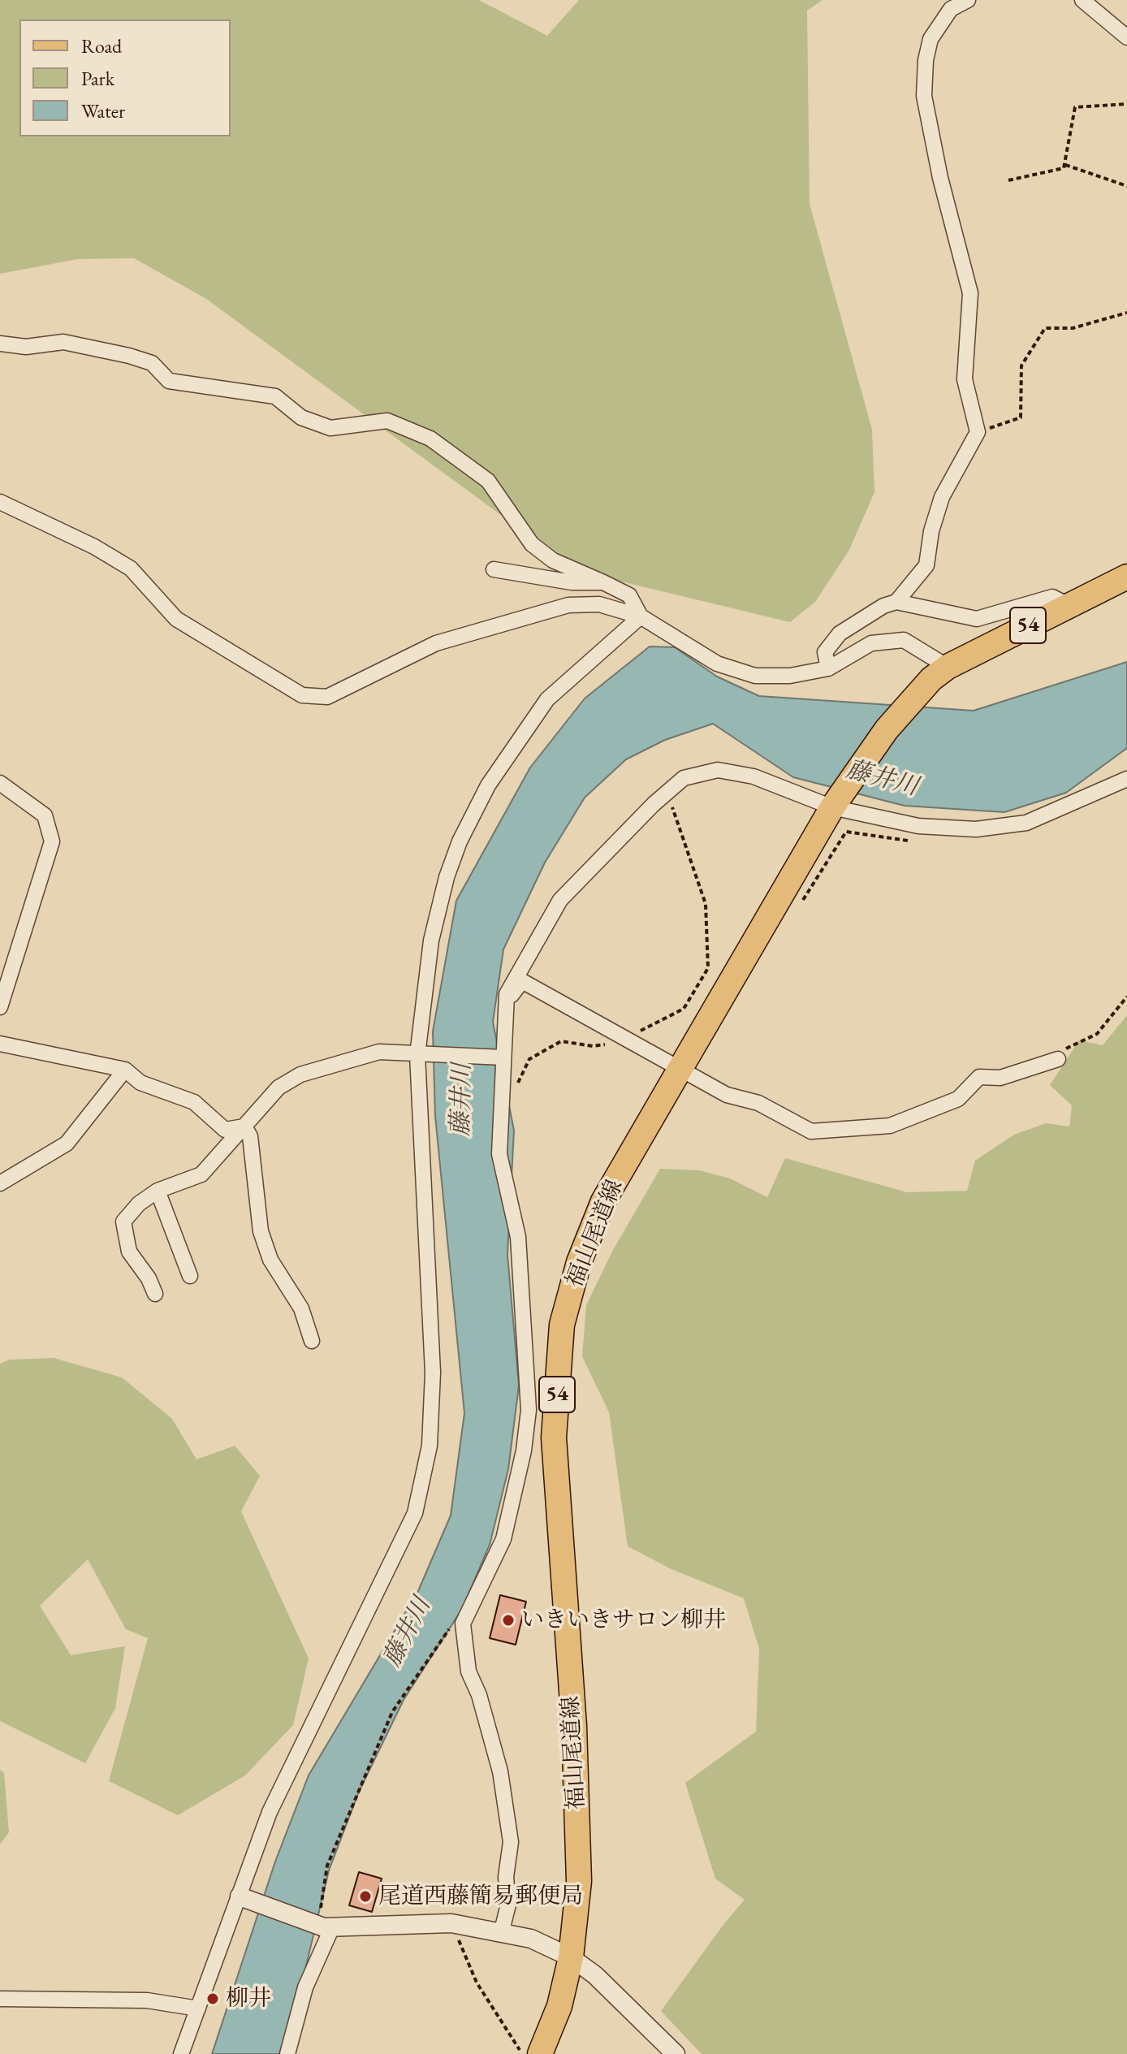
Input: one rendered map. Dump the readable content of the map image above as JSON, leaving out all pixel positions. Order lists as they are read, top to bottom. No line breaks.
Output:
{"streets":{"main road":["54","福山尾道線"]},"water":["藤井川"],"places":["いきいきサロン柳井","尾道西藤簡易郵便局","柳井"],"legend":["Road","Park","Water"]}
